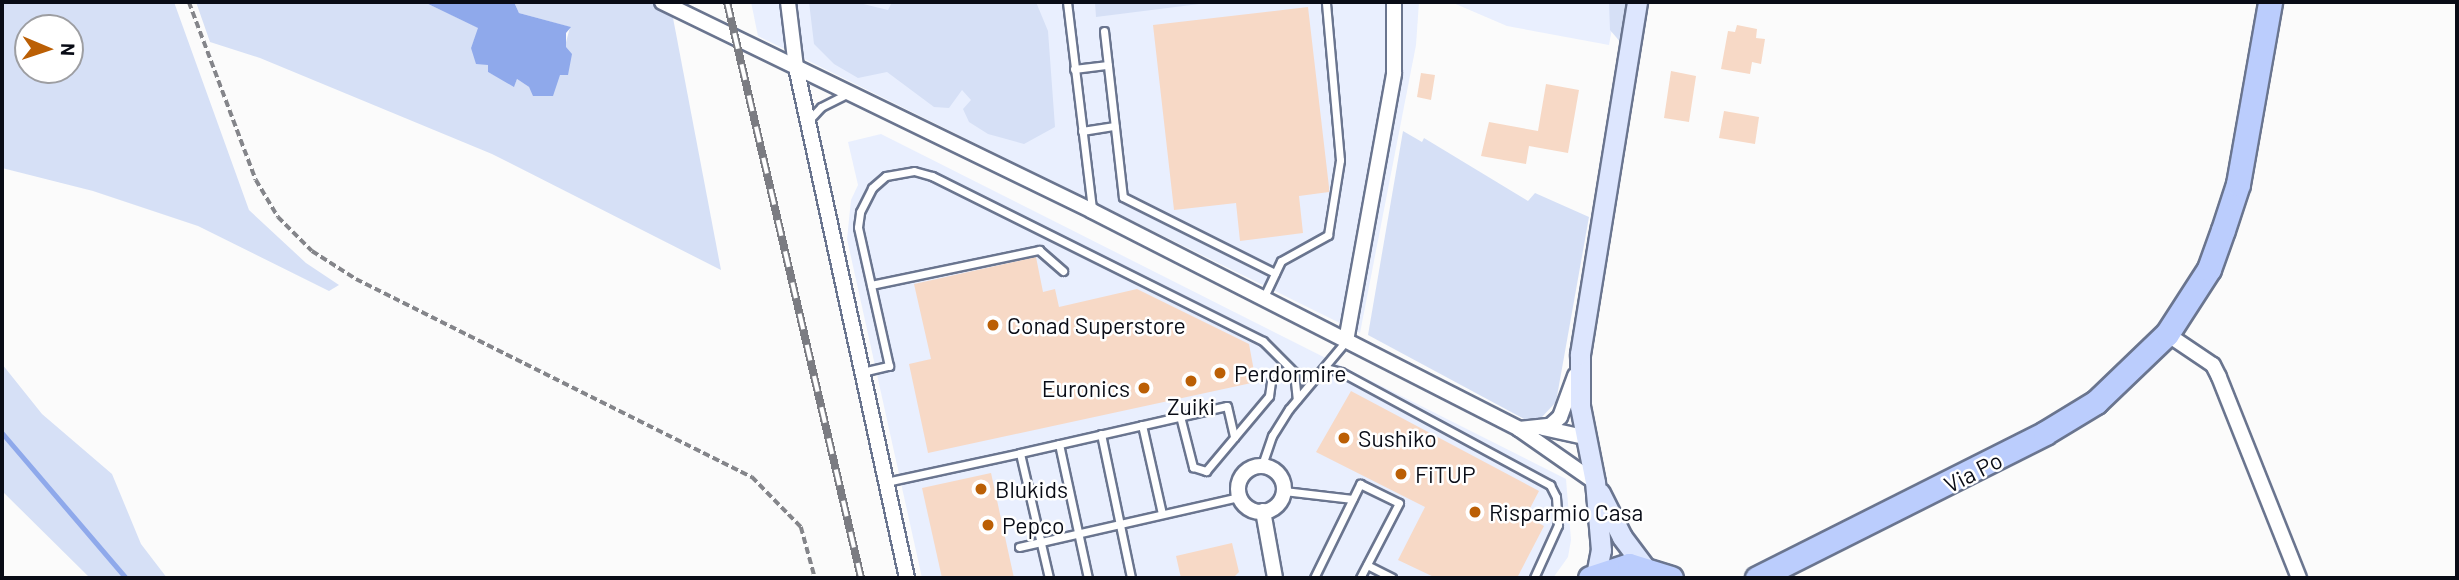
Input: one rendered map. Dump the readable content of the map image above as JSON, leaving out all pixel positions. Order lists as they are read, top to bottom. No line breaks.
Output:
{"streets":{"main road":["Via Po"]},"places":["Conad Superstore","Perdormire","Zuiki","Euronics","Sushiko","FiTUP","Blukids","Risparmio Casa","Pepco"],"north":"right"}
